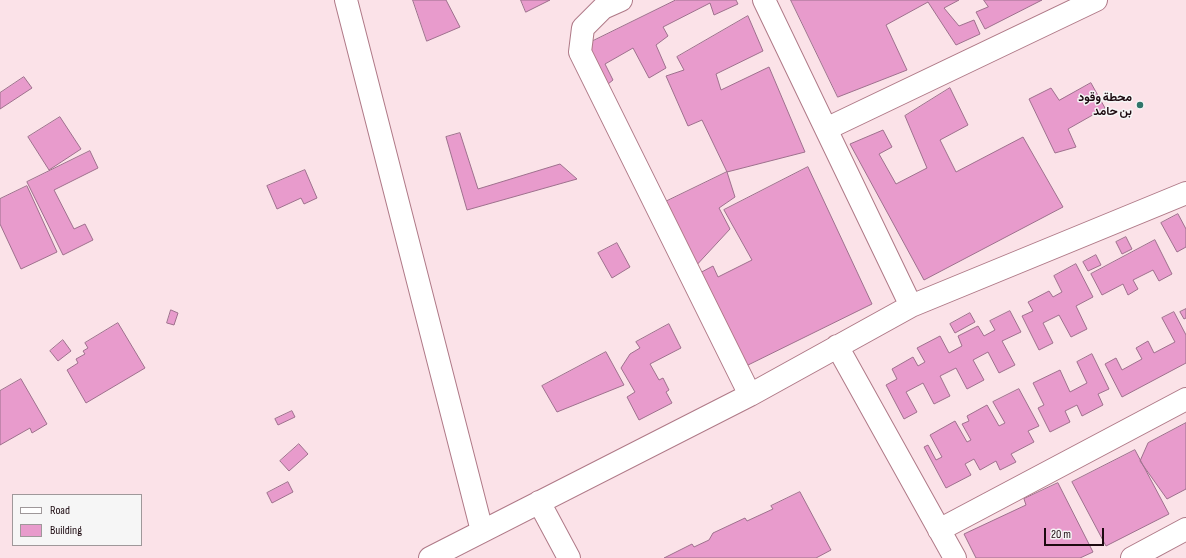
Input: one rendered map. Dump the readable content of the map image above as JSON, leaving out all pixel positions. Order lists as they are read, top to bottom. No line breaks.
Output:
{"places":["محطة وقود بن حامد"],"legend":["Road","Building"],"scale_bar":"20 m"}
